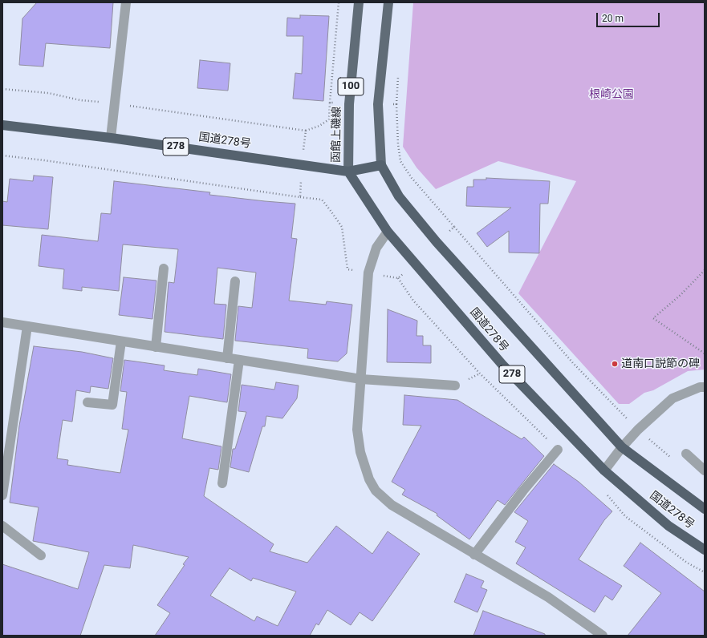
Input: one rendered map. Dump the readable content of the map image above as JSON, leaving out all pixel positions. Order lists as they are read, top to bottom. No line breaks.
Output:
{"streets":{"highway":["国道278号","278"],"main road":["100","函館上磯線"]},"crossings":[["100","国道278号"],["函館上磯線","国道278号"]],"parks":["根崎公園"],"places":["道南口説節の碑"],"scale_bar":"20 m"}
